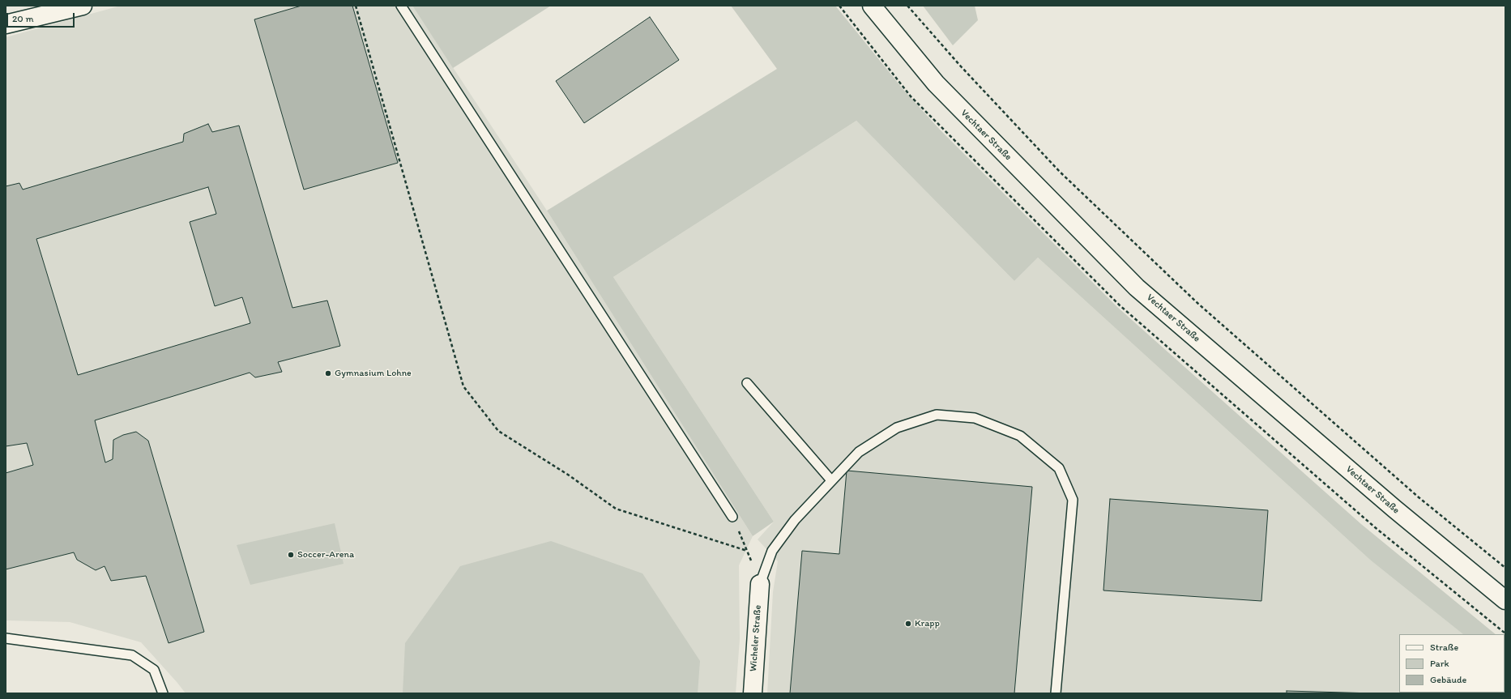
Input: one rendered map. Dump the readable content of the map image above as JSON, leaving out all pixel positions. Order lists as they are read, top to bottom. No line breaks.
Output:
{"streets":{"main road":["Vechtaer Straße","Wicheler Straße"]},"places":["Gymnasium Lohne","Soccer-Arena","Krapp"],"legend":["Straße","Park","Gebäude"],"scale_bar":"20 m"}
